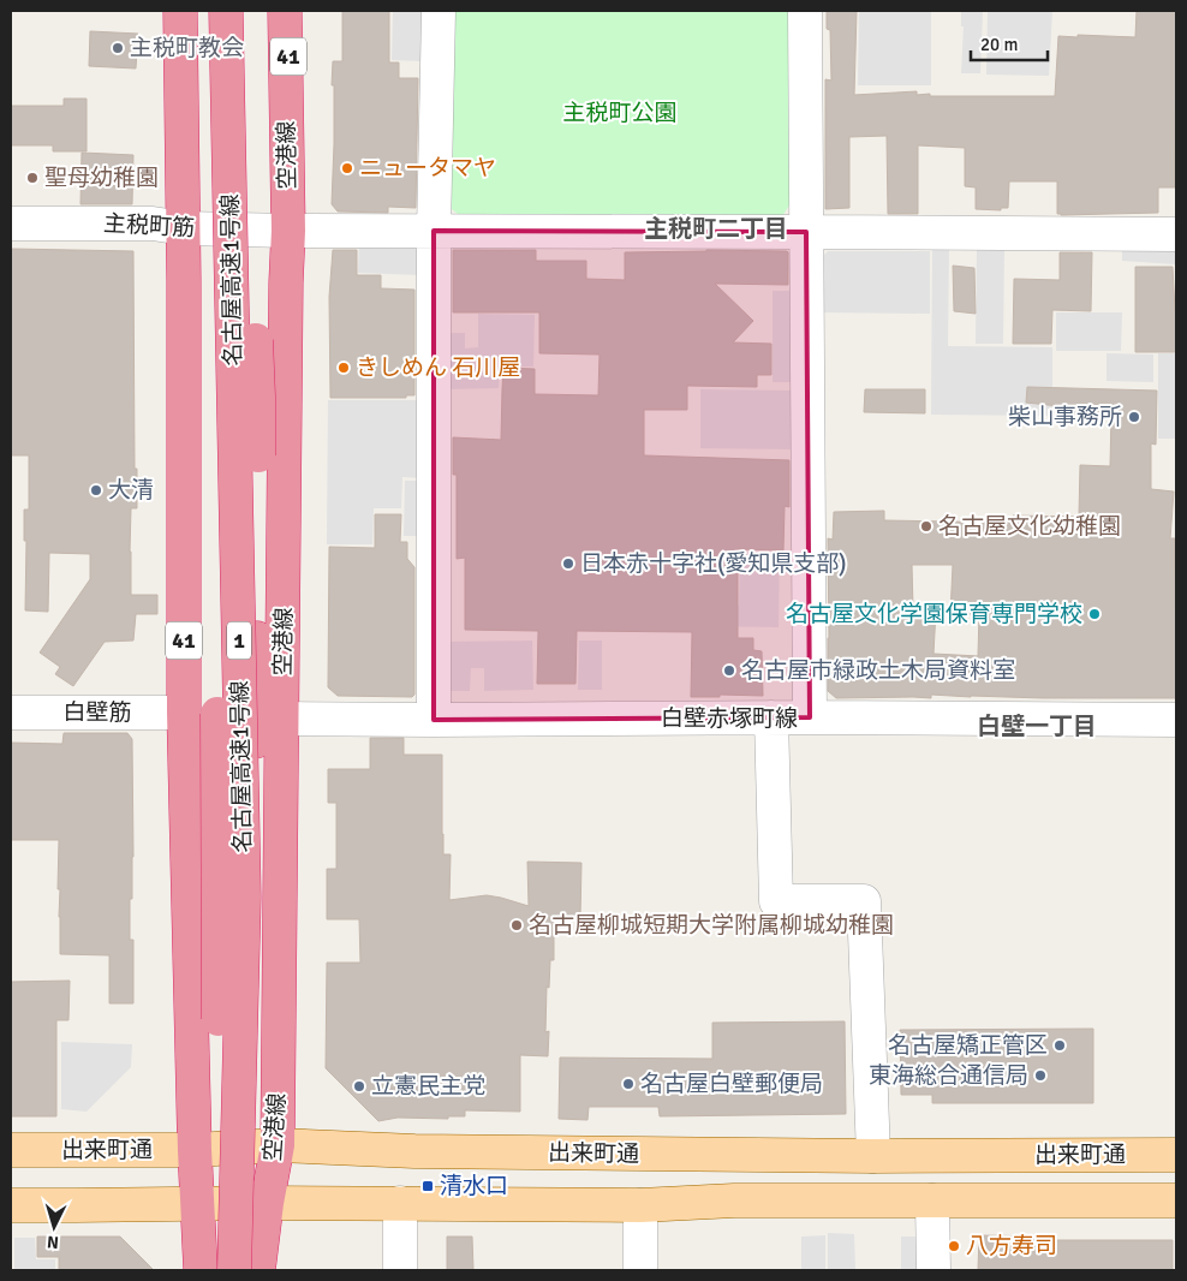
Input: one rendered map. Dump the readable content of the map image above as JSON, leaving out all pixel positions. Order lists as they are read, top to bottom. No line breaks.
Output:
{"streets":{"highway":["41","空港線","名古屋高速1号線","1"],"main road":["出来町通"],"street":["主税町筋","白壁筋","白壁赤塚町線"]},"crossings":[["41","空港線"],["41","主税町筋"],["41","白壁筋"],["41","出来町通"],["空港線","主税町筋"],["空港線","白壁赤塚町線"],["空港線","出来町通"]],"districts":["主税町二丁目","白壁一丁目"],"parks":["主税町公園"],"places":{"other":["主税町教会","ニュータマヤ","聖母幼稚園","きしめん 石川屋","柴山事務所","大清","名古屋文化幼稚園","日本赤十字社(愛知県支部)","名古屋文化学園保育専門学校","名古屋市緑政土木局資料室","名古屋柳城短期大学附属柳城幼稚園","名古屋矯正管区","東海総合通信局","名古屋白壁郵便局","立憲民主党","八方寿司"],"transit":["清水口"]},"scale_bar":"20 m","north":"bottom"}
